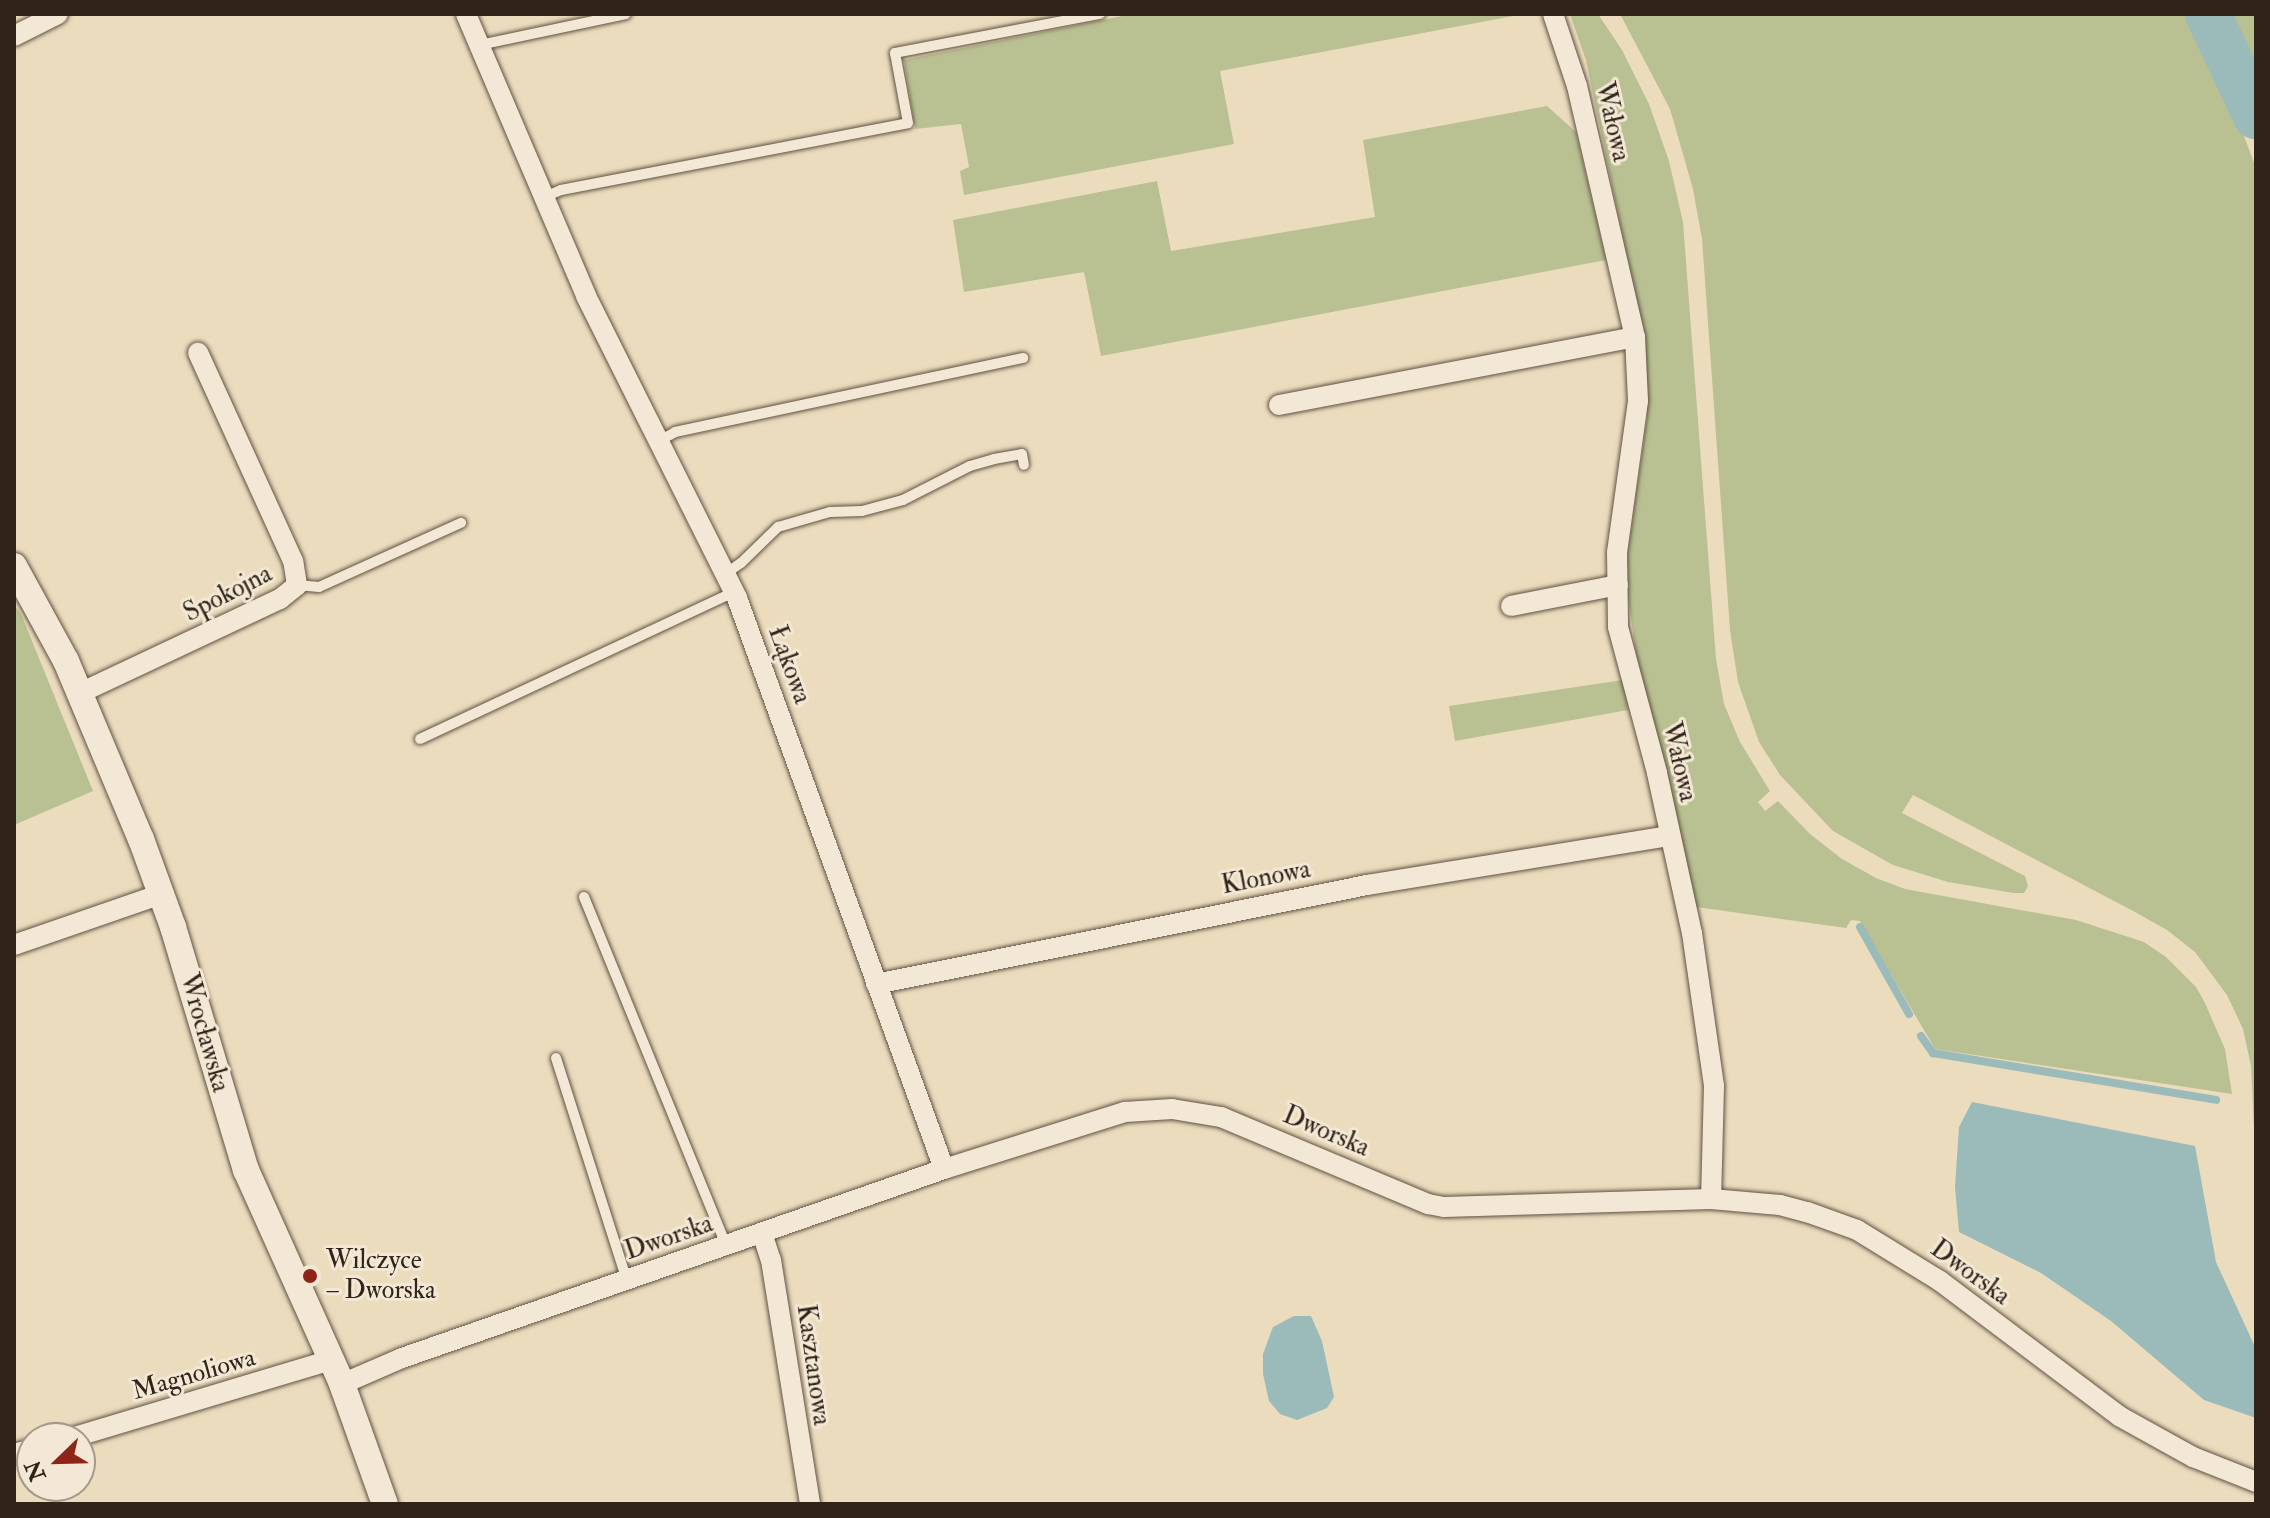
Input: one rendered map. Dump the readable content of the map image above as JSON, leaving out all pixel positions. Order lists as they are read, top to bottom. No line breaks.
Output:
{"streets":{"street":["Wałowa","Spokojna","Łąkowa","Klonowa","Wrocławska","Dworska","Kasztanowa","Magnoliowa"]},"crossings":[["Wałowa","Klonowa"],["Wałowa","Dworska"],["Spokojna","Wrocławska"],["Łąkowa","Klonowa"],["Łąkowa","Dworska"],["Wrocławska","Dworska"],["Wrocławska","Magnoliowa"],["Dworska","Kasztanowa"],["Dworska","Magnoliowa"]],"places":["Wilczyce – Dworska"],"north":"bottom left"}
